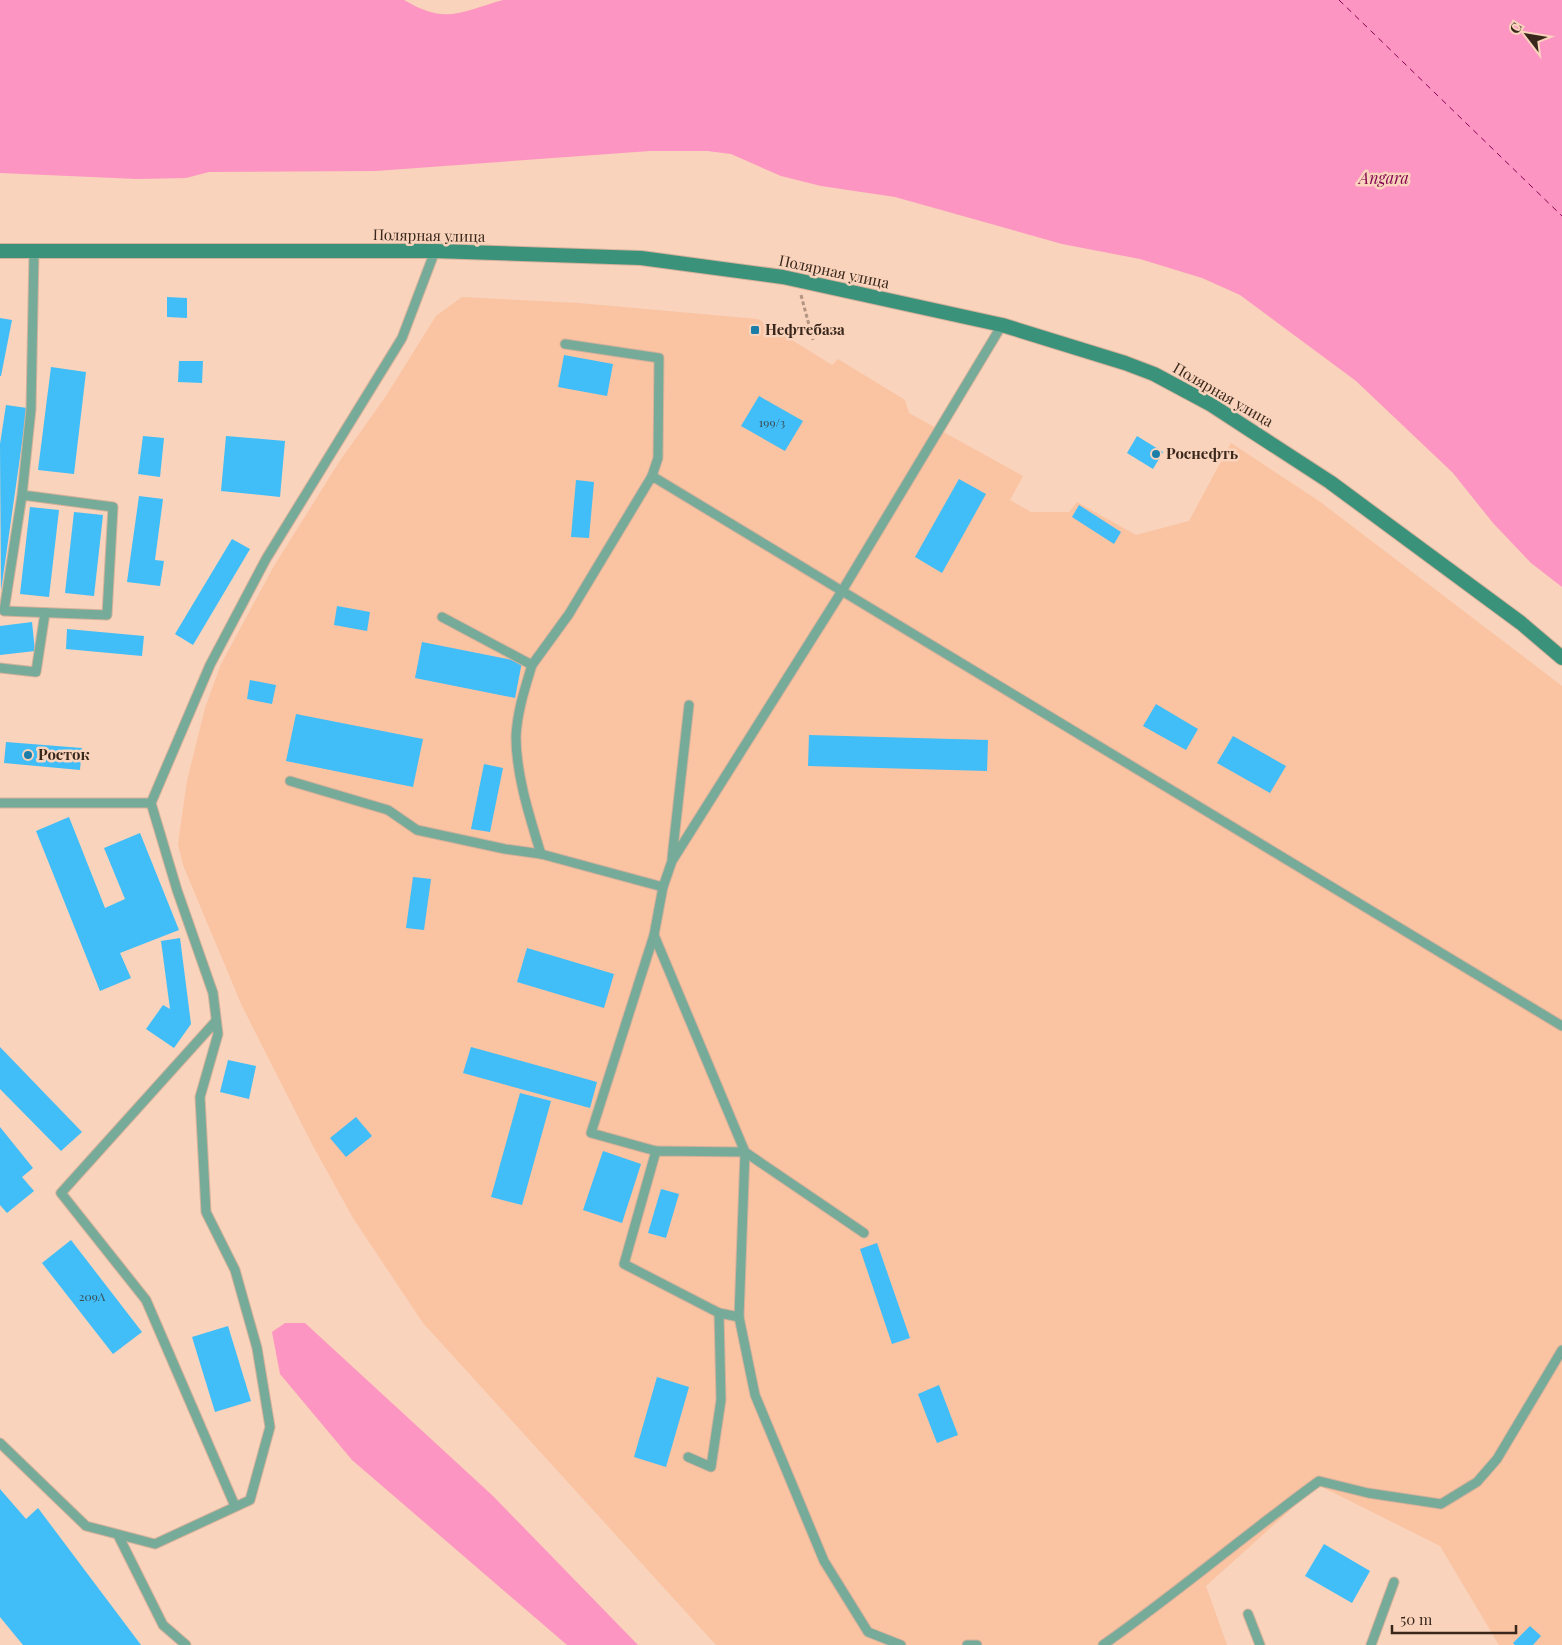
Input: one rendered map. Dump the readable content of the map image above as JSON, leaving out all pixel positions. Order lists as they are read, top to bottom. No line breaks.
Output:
{"streets":{"main road":["Полярная улица"]},"water":["Angara"],"places":{"transit":["Нефтебаза"],"other":["Роснефть","Росток"]},"house_numbers":["199/3","209А"],"scale_bar":"50 m","north":"top left"}
